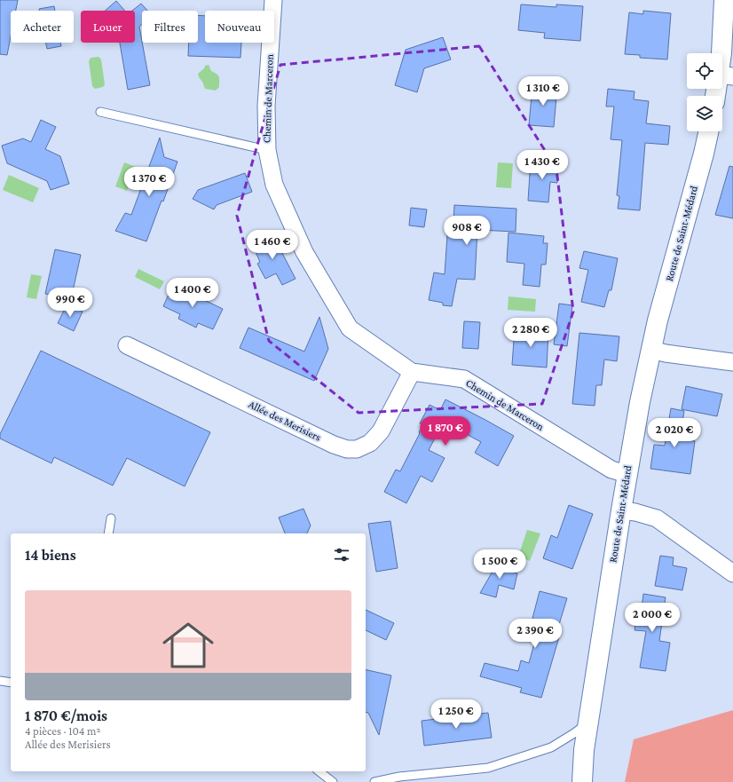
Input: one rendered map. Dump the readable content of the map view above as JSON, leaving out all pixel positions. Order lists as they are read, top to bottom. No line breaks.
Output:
{"streets":{"street":["Chemin de Marceron","Route de Saint-Médard","Allée des Merisiers"]},"crossings":[["Chemin de Marceron","Route de Saint-Médard"],["Chemin de Marceron","Allée des Merisiers"]],"page":{"chip":["Acheter","Louer","Filtres","Nouveau"],"price":["1 310 €","1 430 €","1 370 €","908 €","1 460 €","1 400 €","990 €","2 280 €","1 870 €","2 020 €","1 500 €","2 000 €","2 390 €","1 250 €"],"heading":"14 biens","list":[{"name":"1 870 €/mois","note":"4 pièces · 104 m² · Allée des Merisiers"}]}}
